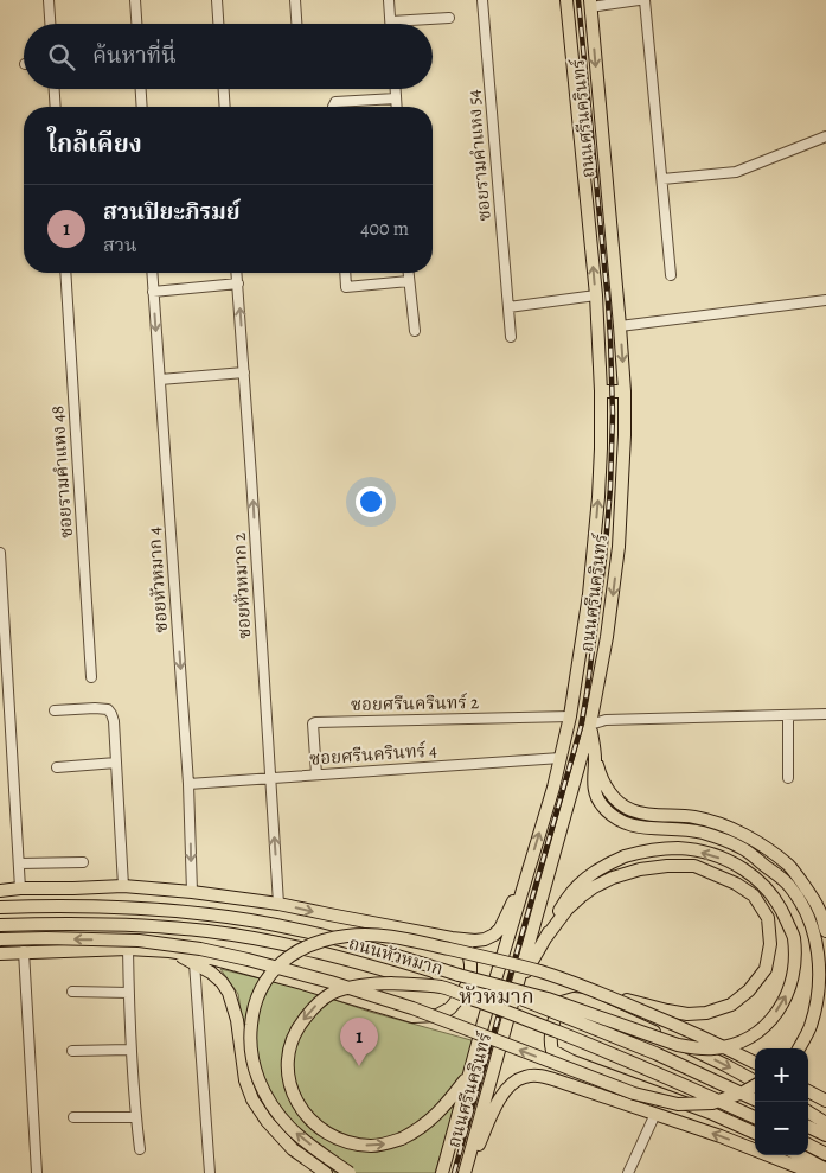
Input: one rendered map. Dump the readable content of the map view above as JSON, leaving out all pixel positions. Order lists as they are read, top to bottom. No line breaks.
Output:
{"streets":{"main road":["ถนนศรีนครินทร์","ถนนหัวหมาก"],"street":["ซอยรามคำแหง 54","ซอยรามคำแหง 48","ซอยหัวหมาก 4","ซอยหัวหมาก 2","ซอยศรีนครินทร์ 2","ซอยศรีนครินทร์ 4"]},"crossings":[["ถนนศรีนครินทร์","ซอยศรีนครินทร์ 2"],["ถนนศรีนครินทร์","ซอยศรีนครินทร์ 4"],["ซอยหัวหมาก 4","ซอยศรีนครินทร์ 4"],["ซอยหัวหมาก 2","ซอยศรีนครินทร์ 4"],["ซอยศรีนครินทร์ 2","ซอยศรีนครินทร์ 4"]],"one_way":["ซอยหัวหมาก 4","ซอยหัวหมาก 2"],"districts":["หัวหมาก"],"page":{"search":"ค้นหาที่นี่","heading":"ใกล้เคียง","list":[{"mark":"1","name":"สวนปิยะภิรมย์","note":"สวน","value":"400 m"}],"pins":"1","map_buttons":["+","−"]}}
